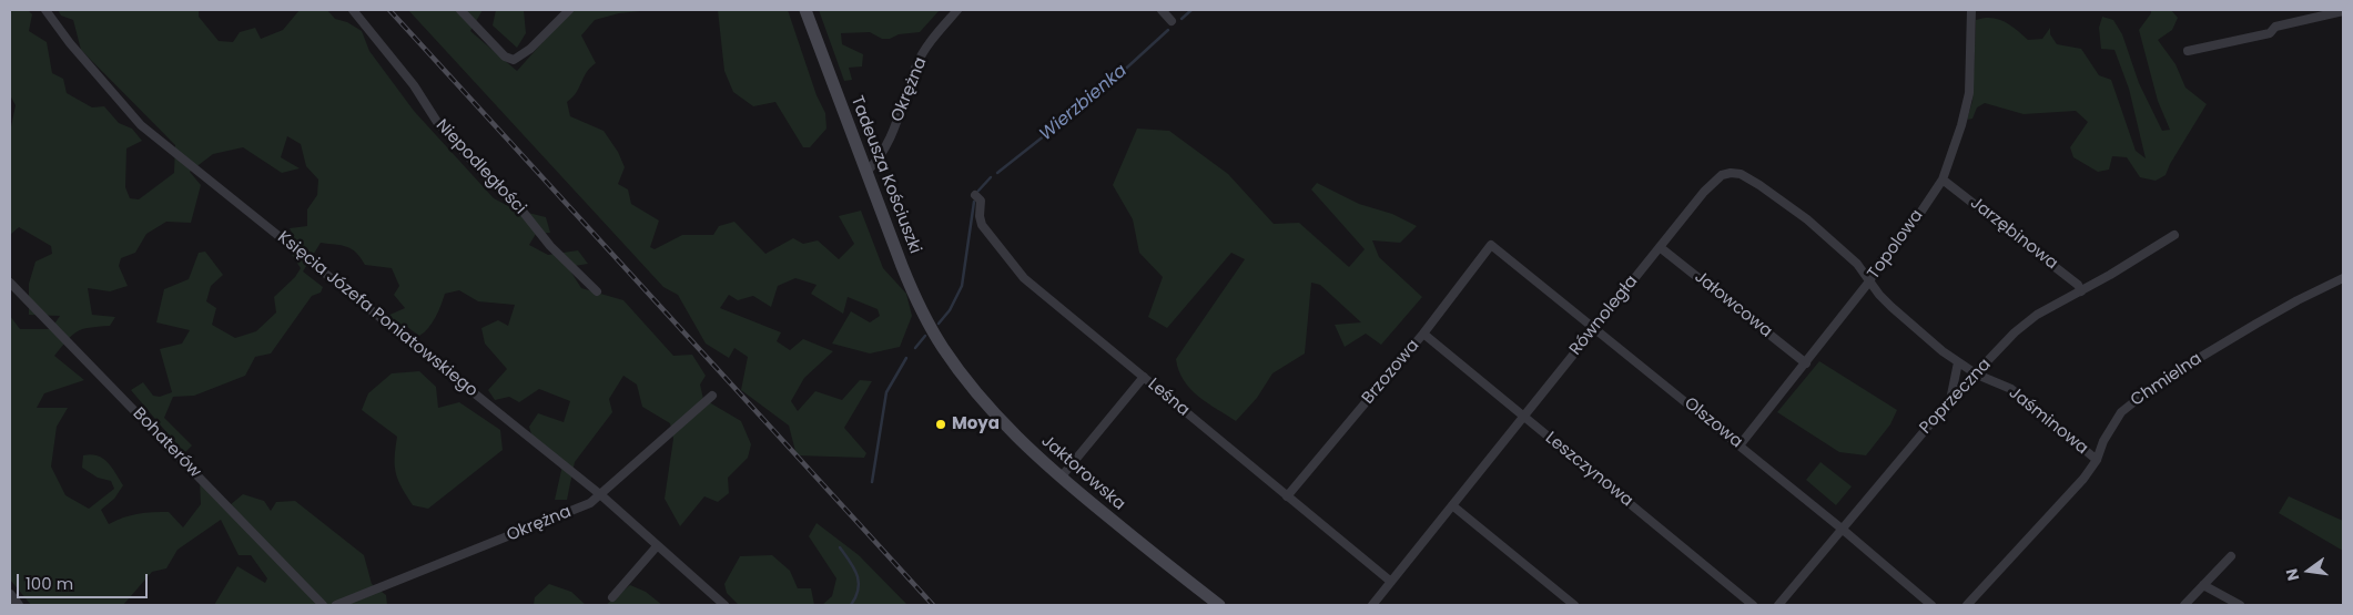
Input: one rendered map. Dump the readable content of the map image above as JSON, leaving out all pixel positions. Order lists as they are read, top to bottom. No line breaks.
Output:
{"streets":{"main road":["Tadeusza Kościuszki","Jaktorowska"],"street":["Okrężna","Niepodległości","Jarzębinowa","Topolowa","Jałowcowa","Księcia Józefa Poniatowskiego","Równoległa","Brzozowa","Chmielna","Poprzeczna","Leśna","Jaśminowa","Olszowa","Bohaterów","Leszczynowa"]},"crossings":[["Okrężna","Tadeusza Kościuszki"],["Okrężna","Księcia Józefa Poniatowskiego"],["Tadeusza Kościuszki","Jaktorowska"],["Jarzębinowa","Topolowa"],["Jarzębinowa","Poprzeczna"],["Topolowa","Jałowcowa"],["Topolowa","Równoległa"],["Topolowa","Jaśminowa"],["Topolowa","Olszowa"],["Jałowcowa","Równoległa"],["Równoległa","Leśna"],["Równoległa","Jaśminowa"],["Równoległa","Olszowa"],["Równoległa","Leszczynowa"],["Brzozowa","Leśna"],["Brzozowa","Olszowa"],["Brzozowa","Leszczynowa"],["Chmielna","Jaśminowa"],["Poprzeczna","Jaśminowa"],["Poprzeczna","Olszowa"]],"water":["Wierzbienka"],"places":["Moya"],"scale_bar":"100 m","north":"left"}
